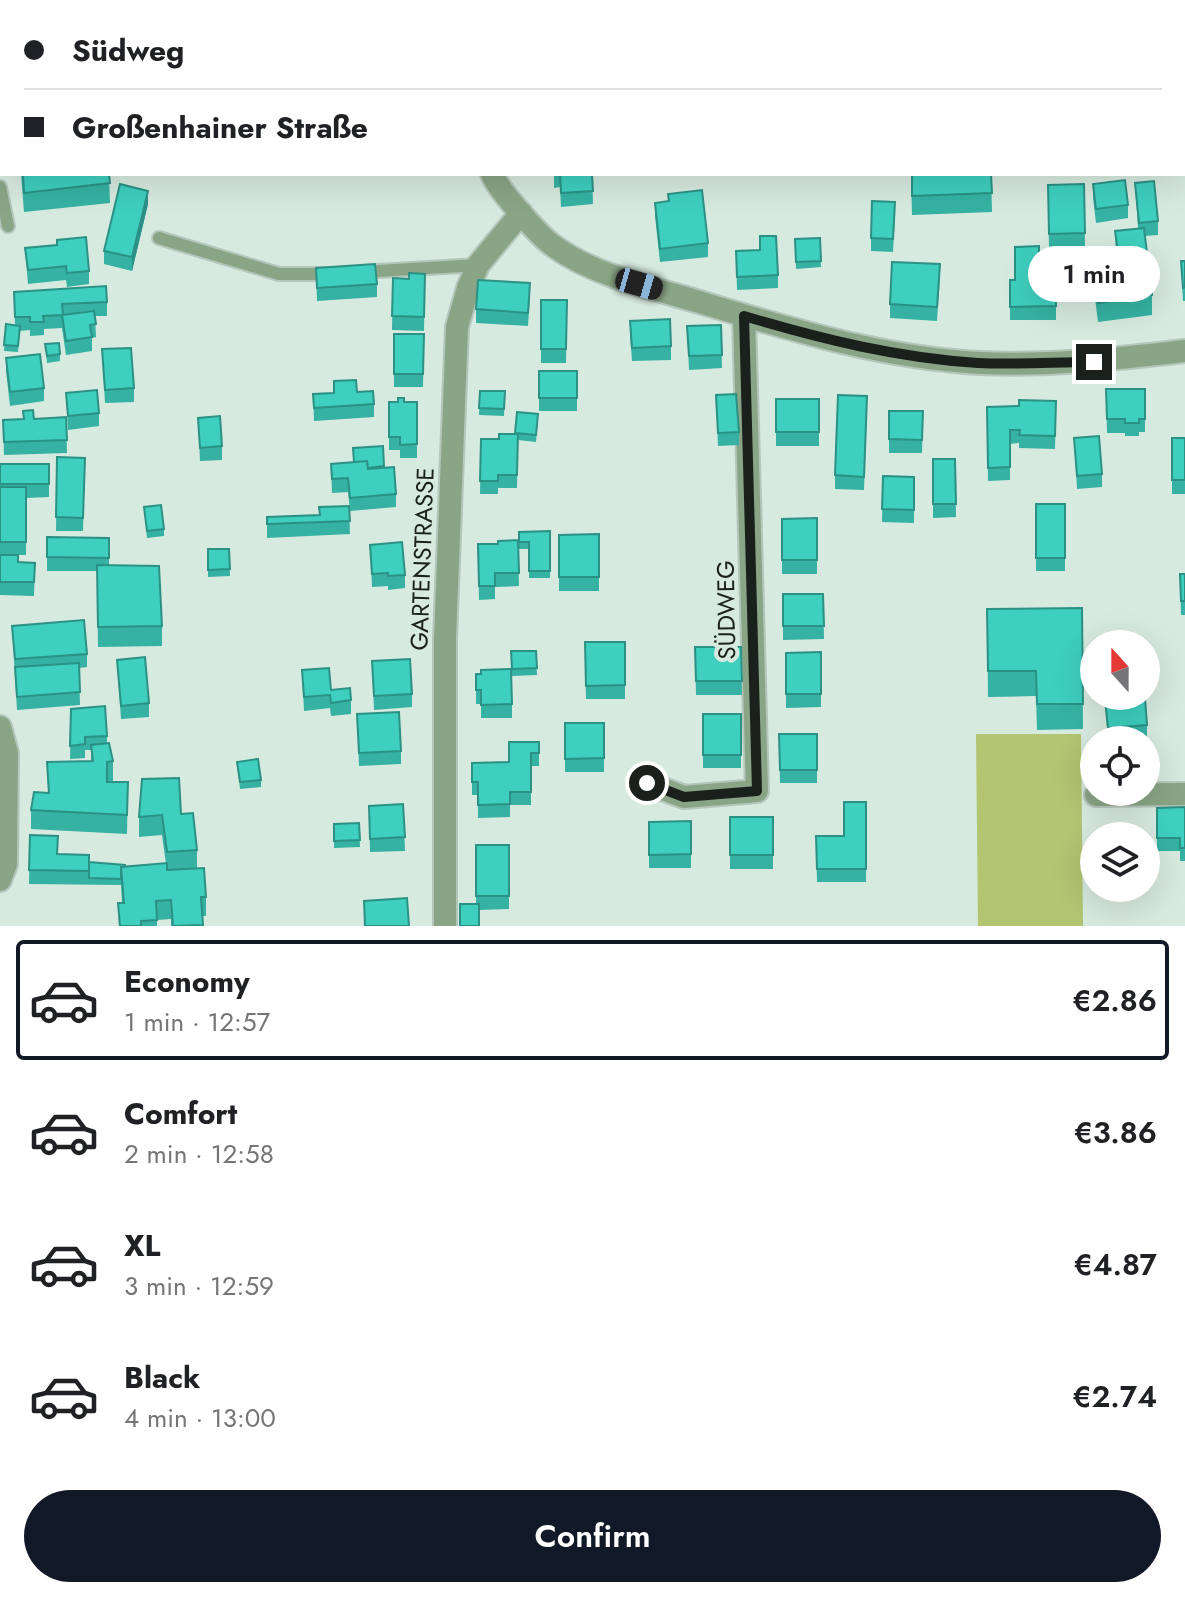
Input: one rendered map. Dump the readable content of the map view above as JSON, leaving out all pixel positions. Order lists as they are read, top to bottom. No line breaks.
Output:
{"streets":{"street":["GARTENSTRASSE","SÜDWEG"]},"north":"top","page":{"banner":["Südweg","Großenhainer Straße"],"bubble":"1 min","list":[{"name":"Economy","note":"1 min · 12:57","value":"€2.86"},{"name":"Comfort","note":"2 min · 12:58","value":"€3.86"},{"name":"XL","note":"3 min · 12:59","value":"€4.87"},{"name":"Black","note":"4 min · 13:00","value":"€2.74"}],"buttons":"Confirm"}}
